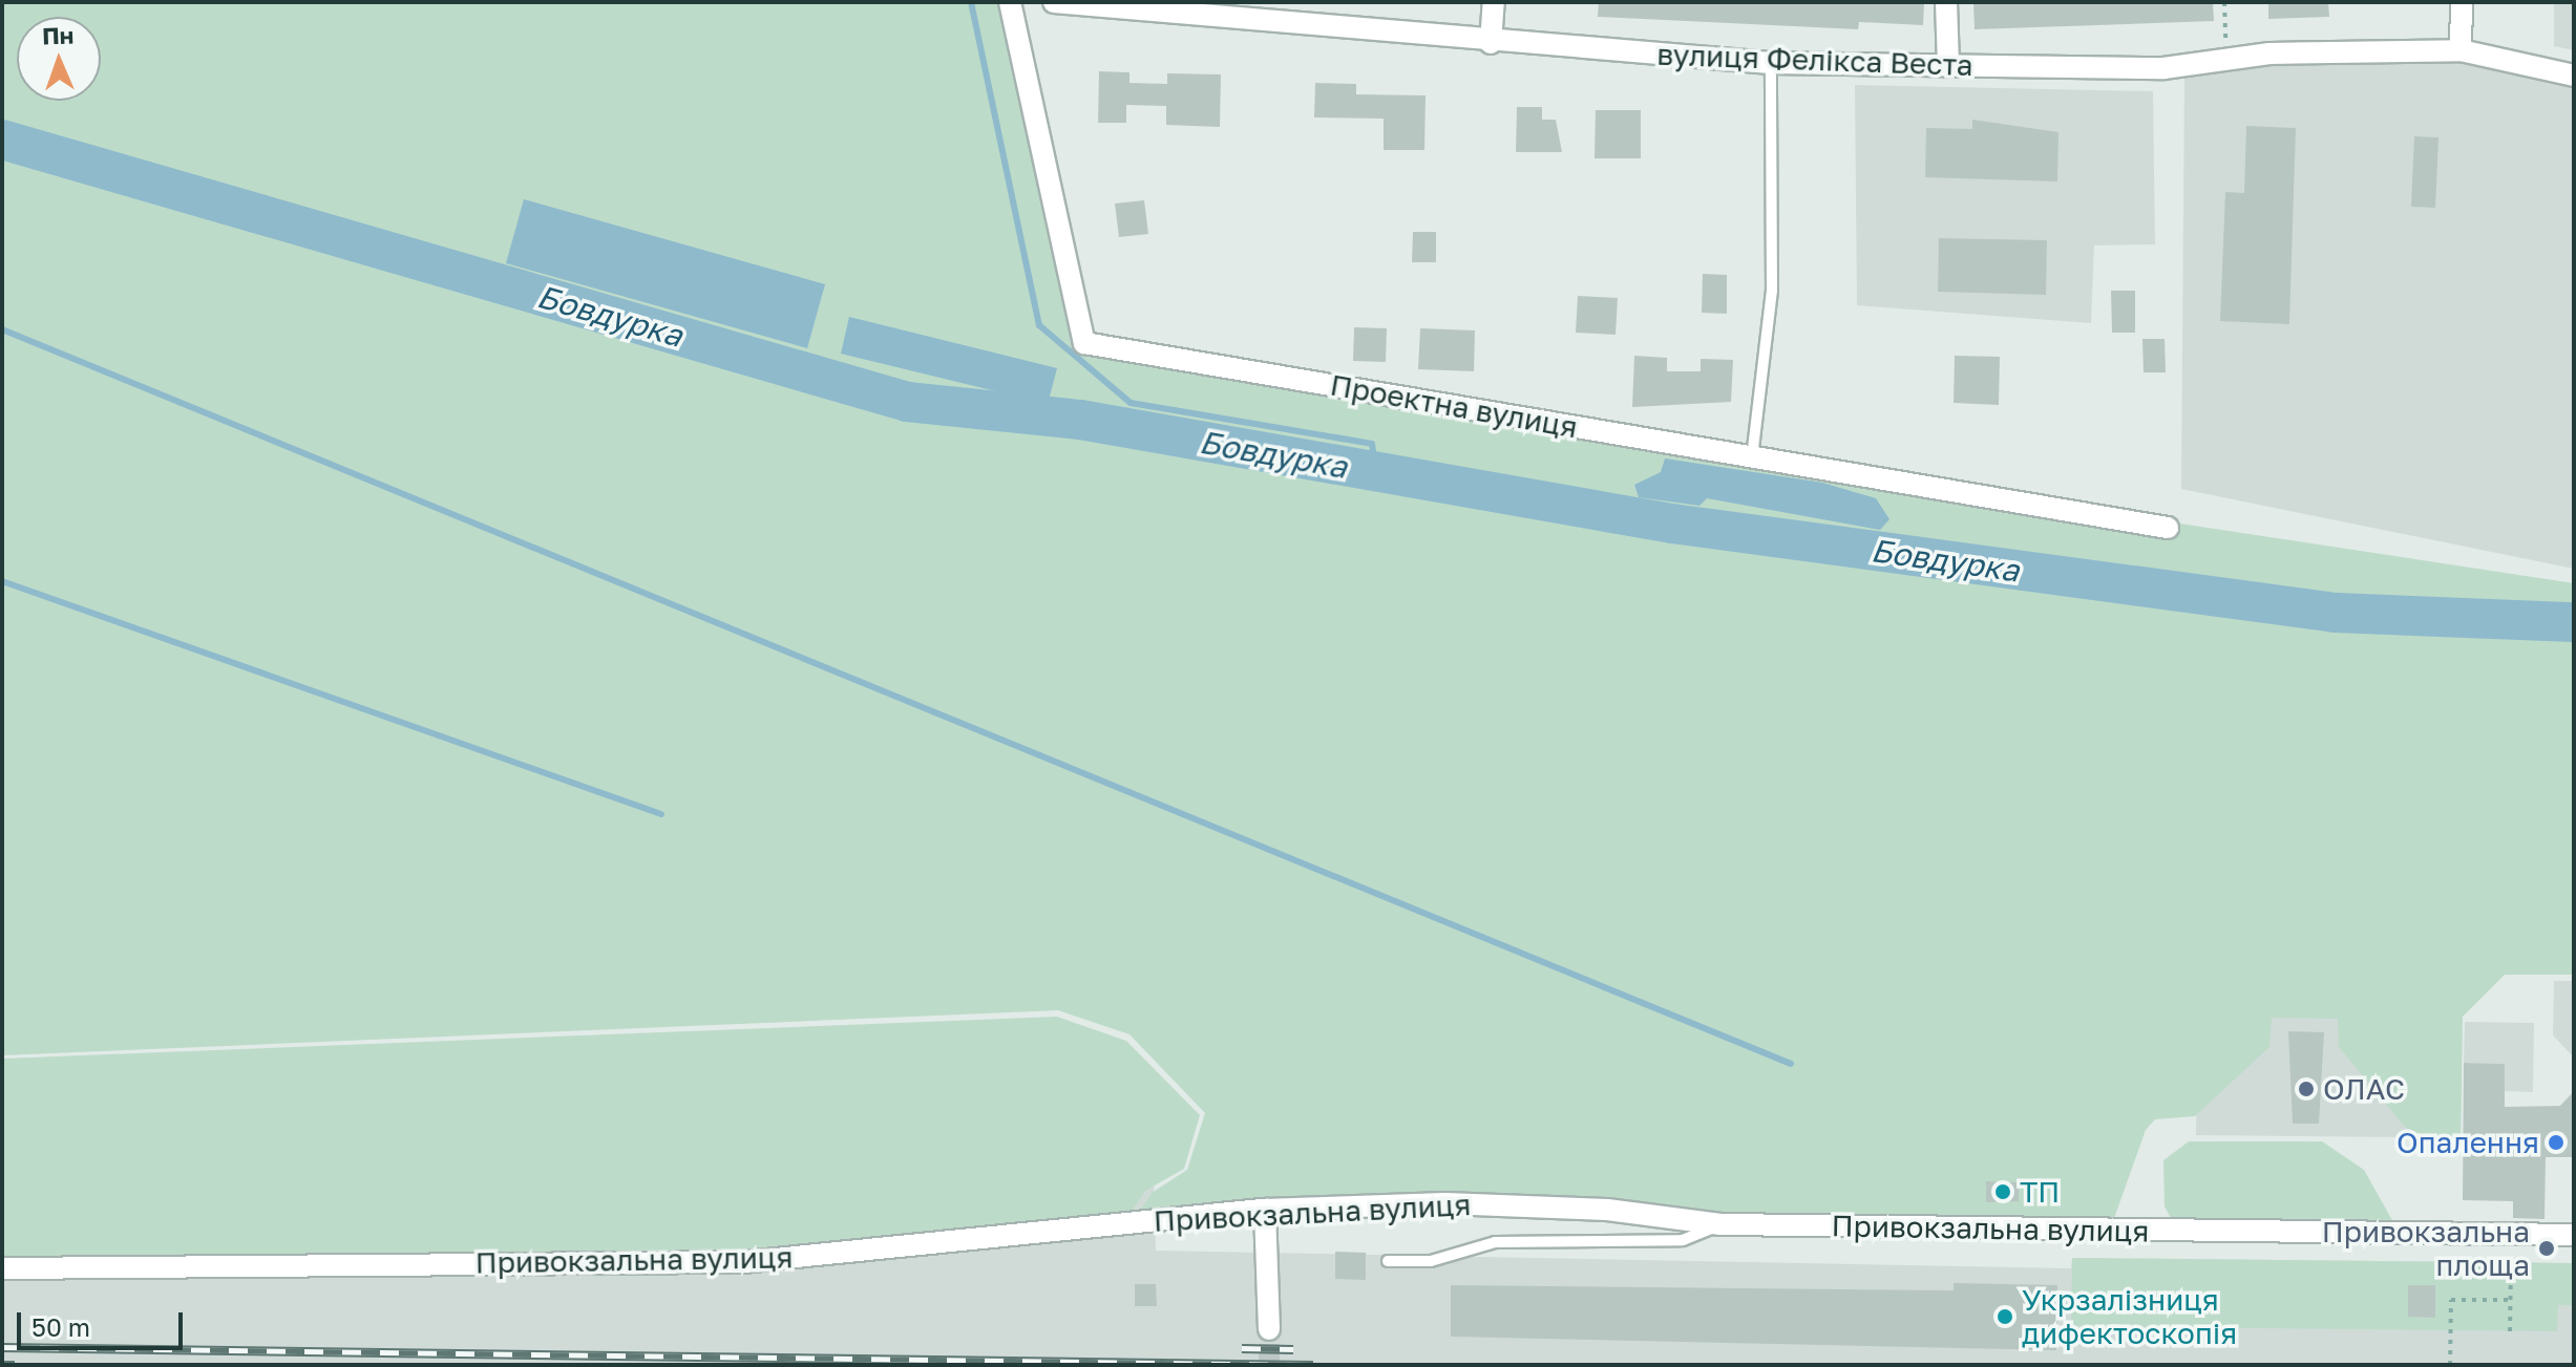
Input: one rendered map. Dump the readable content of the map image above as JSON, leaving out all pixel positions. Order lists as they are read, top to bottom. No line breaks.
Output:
{"streets":{"street":["вулиця Фелікса Веста","Проектна вулиця","Привокзальна вулиця"]},"water":["Бовдурка"],"places":["ОЛАС","Опалення","ТП","Привокзальна площа","Укрзалізниця дифектоскопія"],"scale_bar":"50 m","north":"top"}
